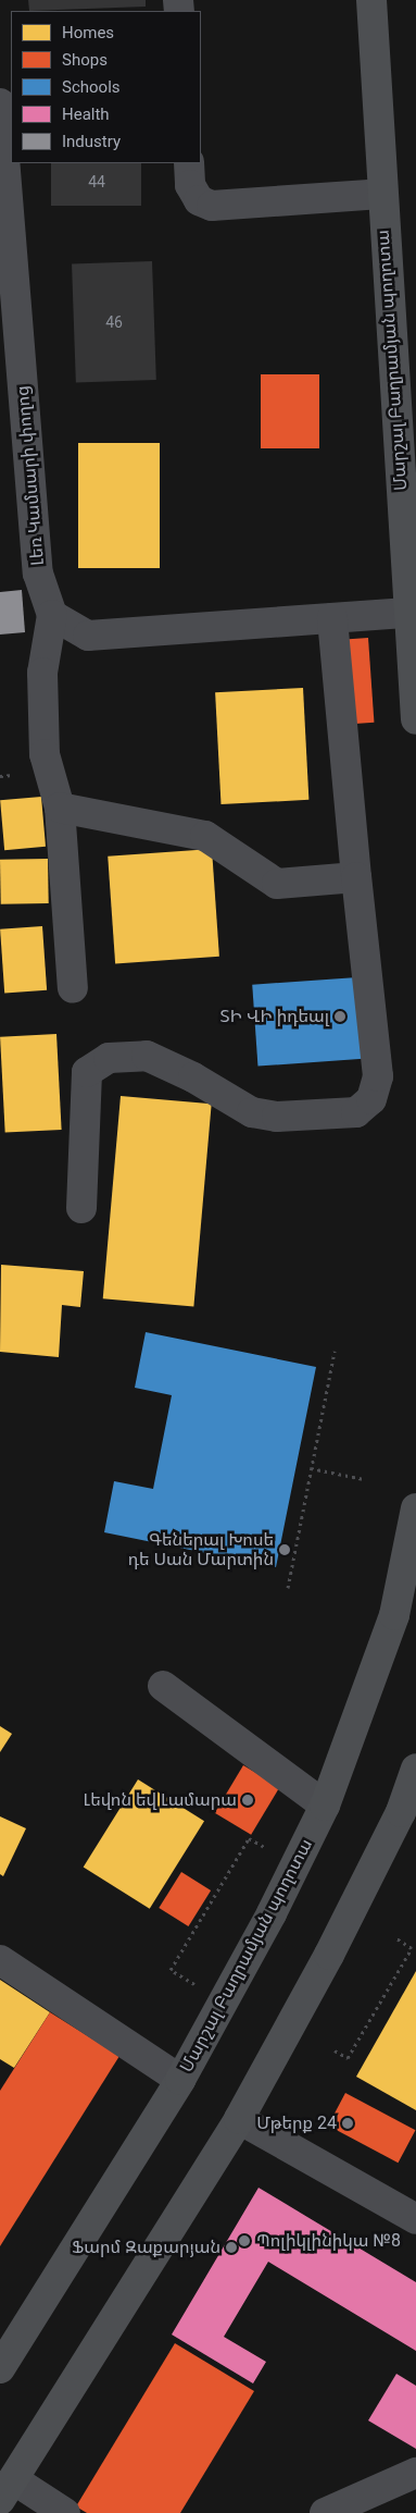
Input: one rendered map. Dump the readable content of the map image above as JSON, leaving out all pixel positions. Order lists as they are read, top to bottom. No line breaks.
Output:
{"streets":{"main road":["Մարշալ Բաղրամյան պողոտա"],"street":["Լեռ Կամսարի փողոց"]},"places":["ՏԻ ՎԻ իդեալ","Գեներալ Խոսե դե Սան Մարտին","Լեվոն եվ Լամարա","Մթերք 24","Պոլիկլինիկա №8","Ֆարմ Զաքարյան"],"house_numbers":["44","46"],"legend":["Homes","Shops","Schools","Health","Industry"]}
